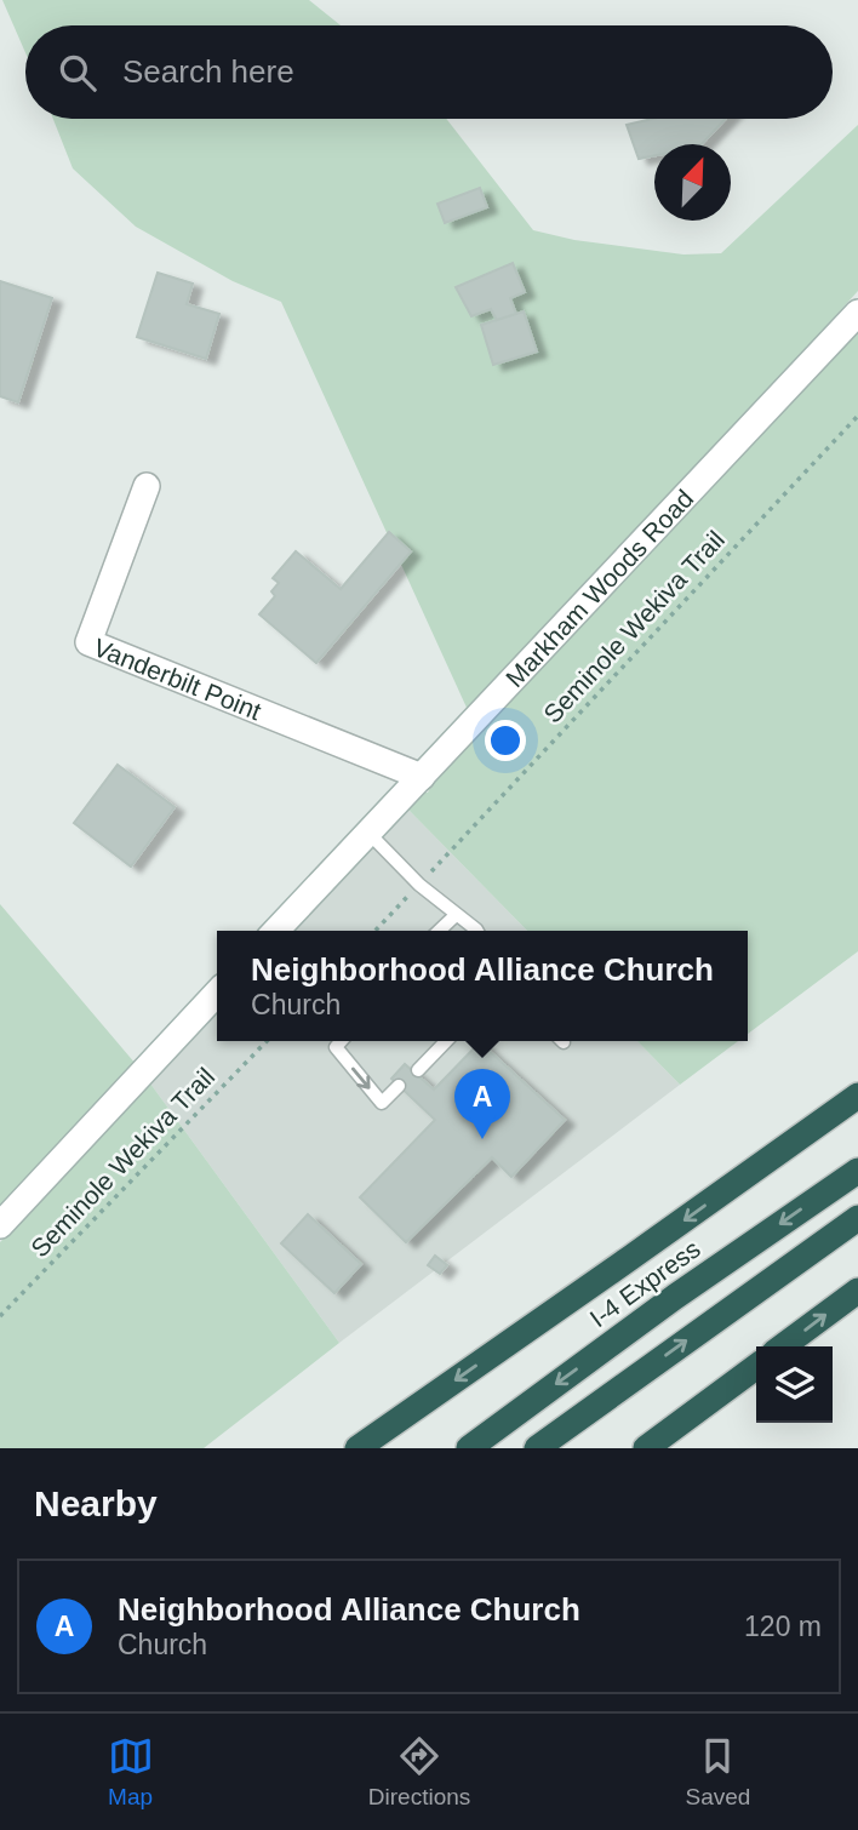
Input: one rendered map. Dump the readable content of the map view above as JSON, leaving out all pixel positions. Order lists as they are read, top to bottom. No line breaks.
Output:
{"streets":{"highway":["I-4 Express"],"main road":["Markham Woods Road","Vanderbilt Point"],"path":["Seminole Wekiva Trail"]},"crossings":[["Markham Woods Road","Vanderbilt Point"]],"north":"top right","page":{"search":"Search here","popup":["Neighborhood Alliance Church","Church"],"pins":"A","heading":"Nearby","list":[{"mark":"A","name":"Neighborhood Alliance Church","note":"Church","value":"120 m"}],"nav":["Map","Directions","Saved"]}}
